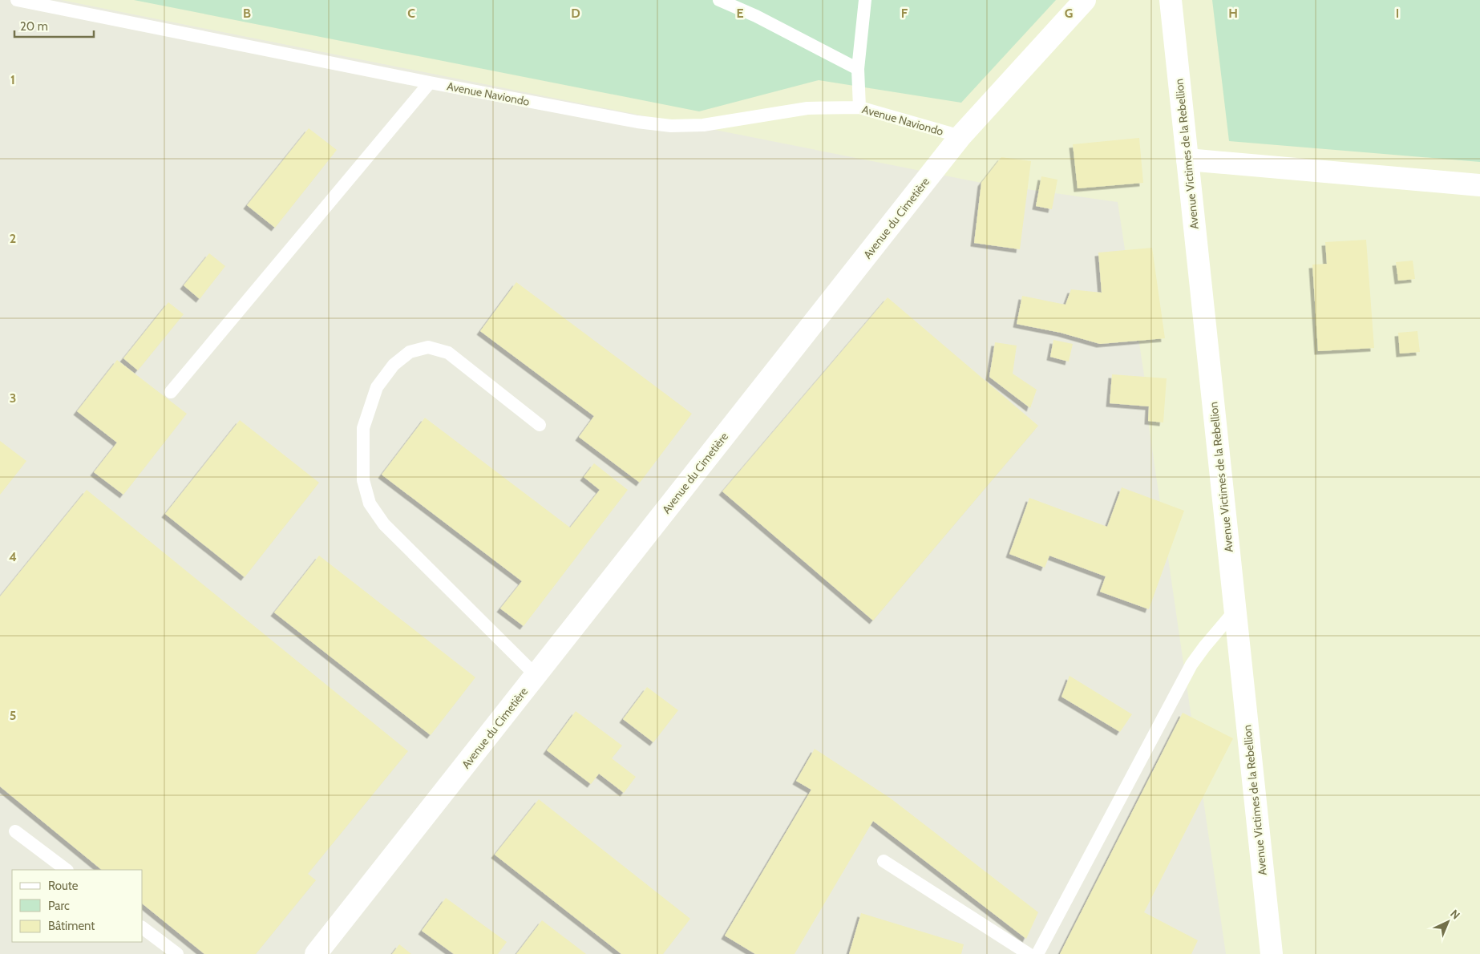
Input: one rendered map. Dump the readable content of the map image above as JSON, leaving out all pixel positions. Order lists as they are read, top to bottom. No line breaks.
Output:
{"streets":{"street":["Avenue Victimes de la Rebellion","Avenue du Cimetière"],"lane":["Avenue Naviondo"]},"crossings":[["Avenue Naviondo","Avenue du Cimetière"]],"legend":["Route","Parc","Bâtiment"],"scale_bar":"20 m","north":"top right","grid":{"columns":["B","C","D","E","F","G","H","I"],"rows":["1","2","3","4","5"]}}
